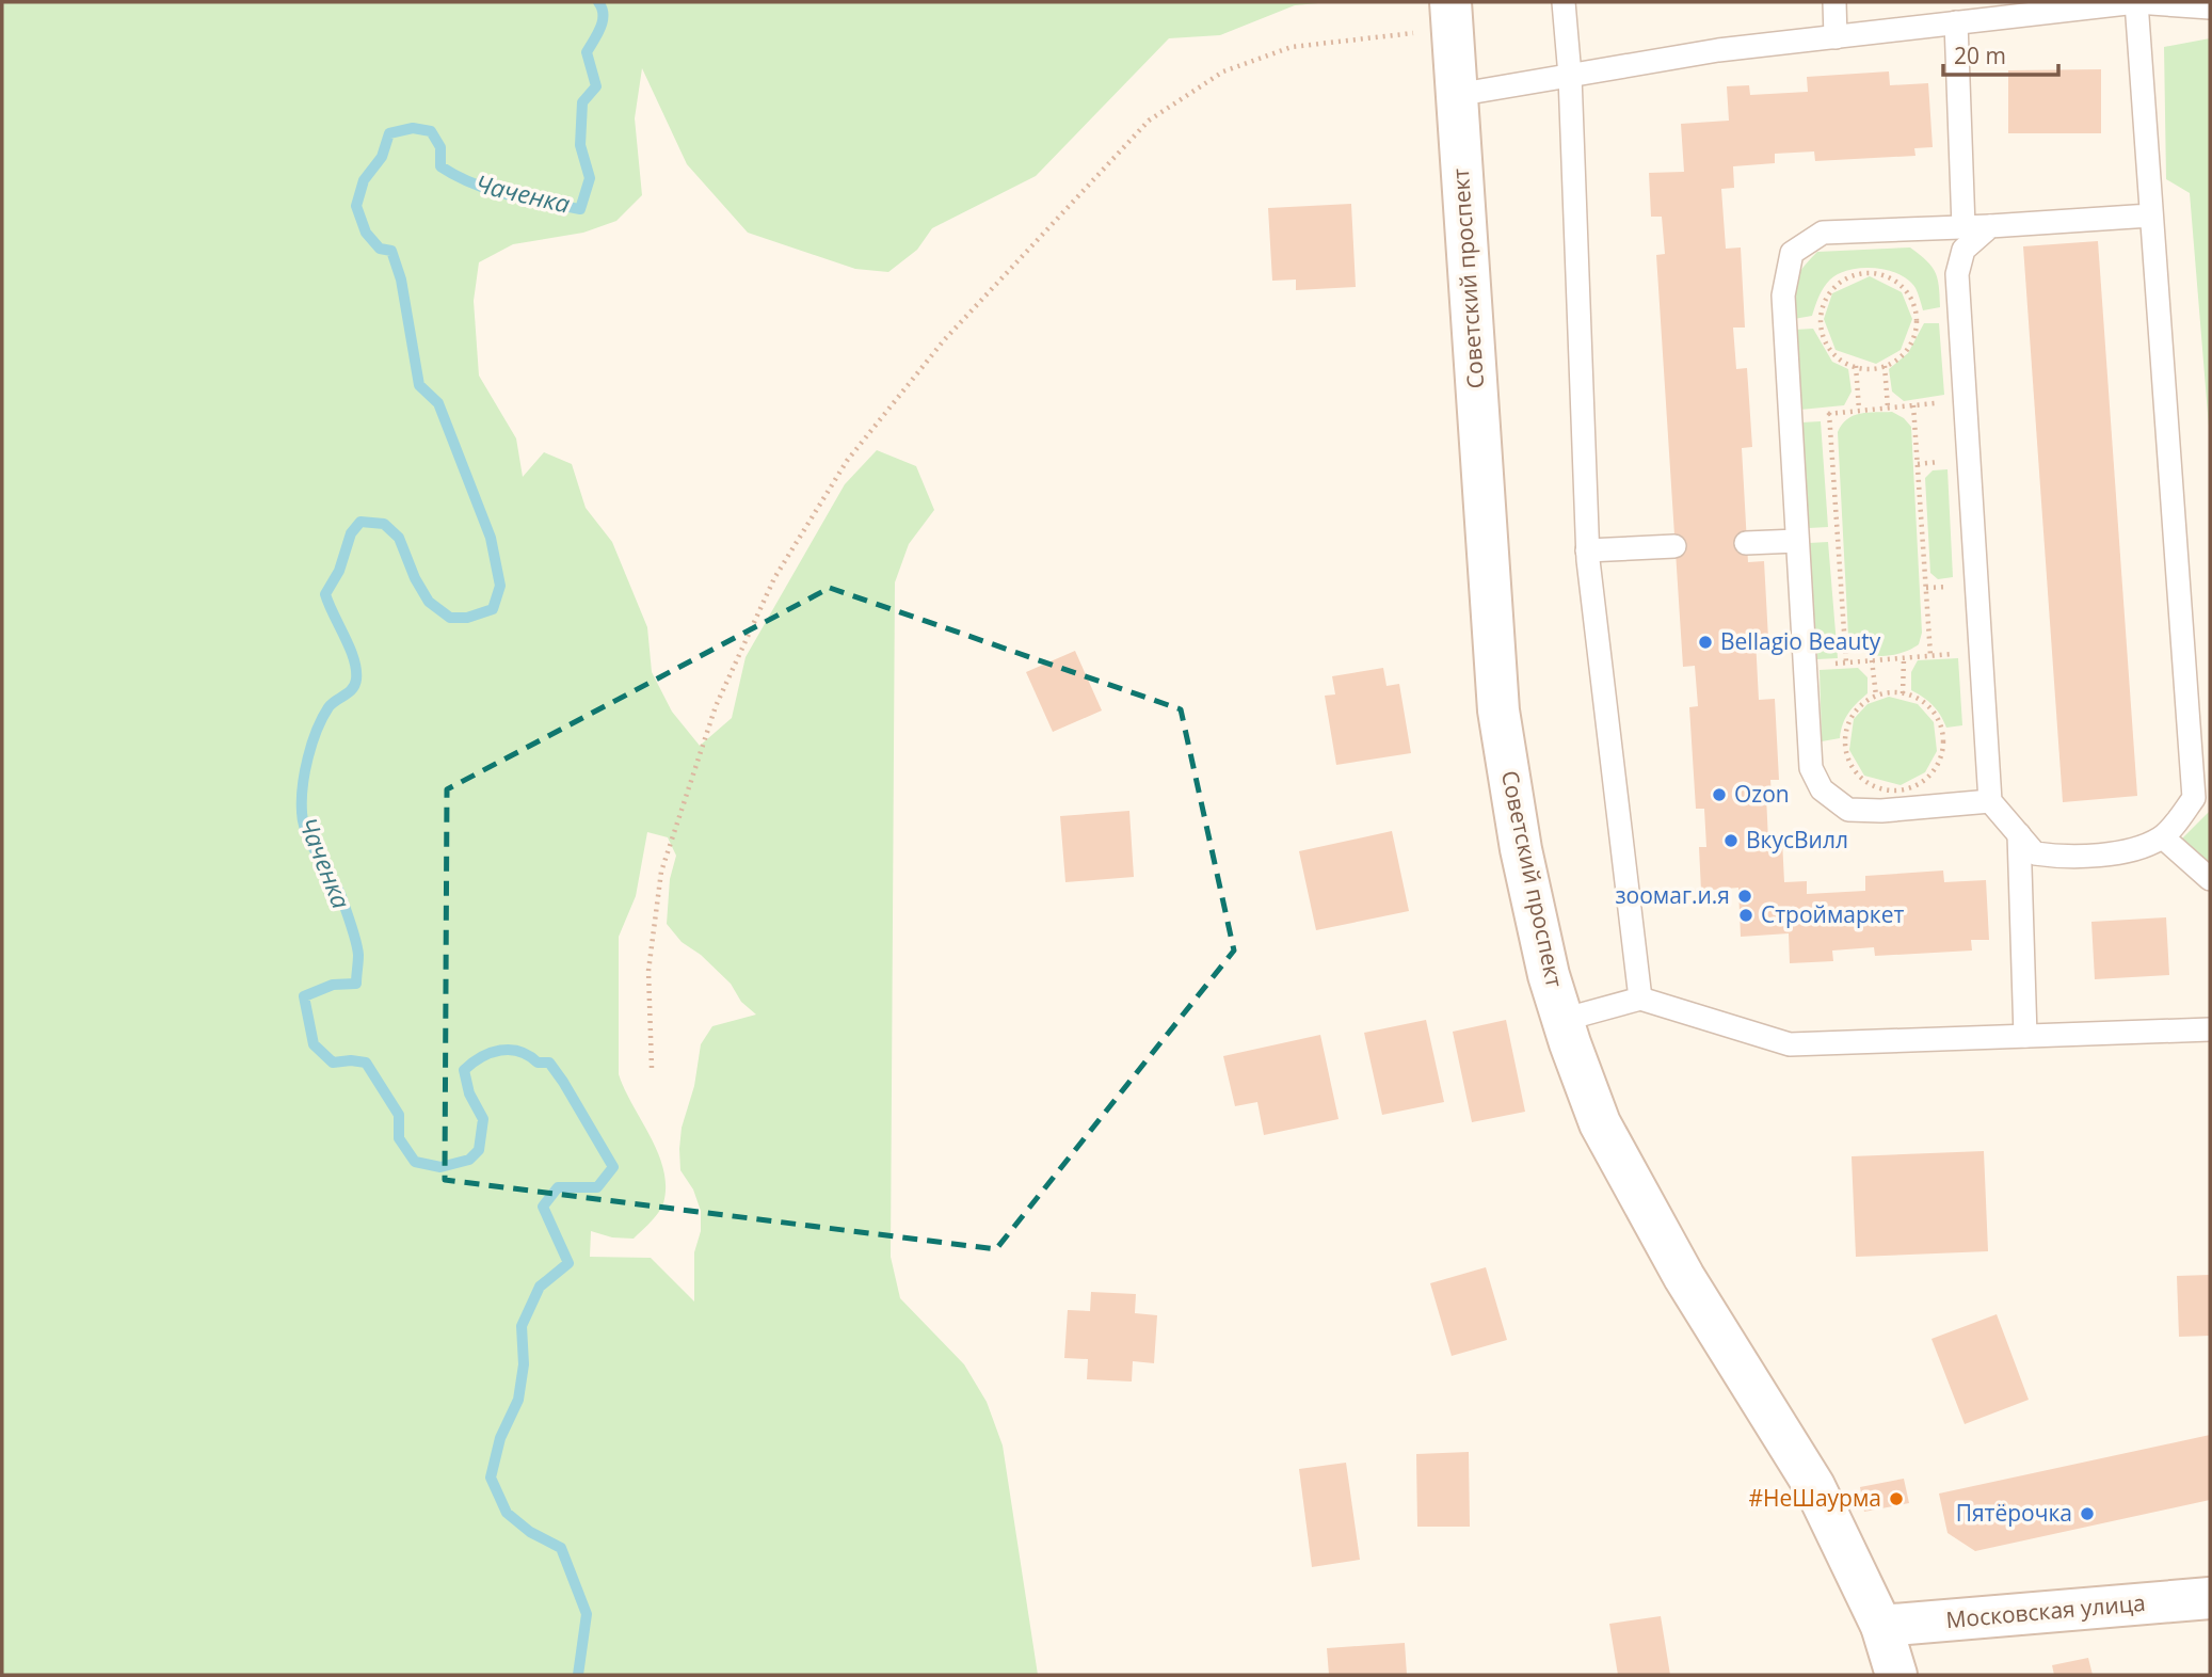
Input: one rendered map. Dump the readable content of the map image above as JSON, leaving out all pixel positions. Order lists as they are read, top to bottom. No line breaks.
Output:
{"streets":{"street":["Советский проспект","Московская улица"]},"crossings":[["Советский проспект","Московская улица"]],"water":["Чаченка"],"places":["Bellagio Beauty","Ozon","ВкусВилл","зоомаг.и.я","Строймаркет","#НеШаурма","Пятёрочка"],"scale_bar":"20 m"}
